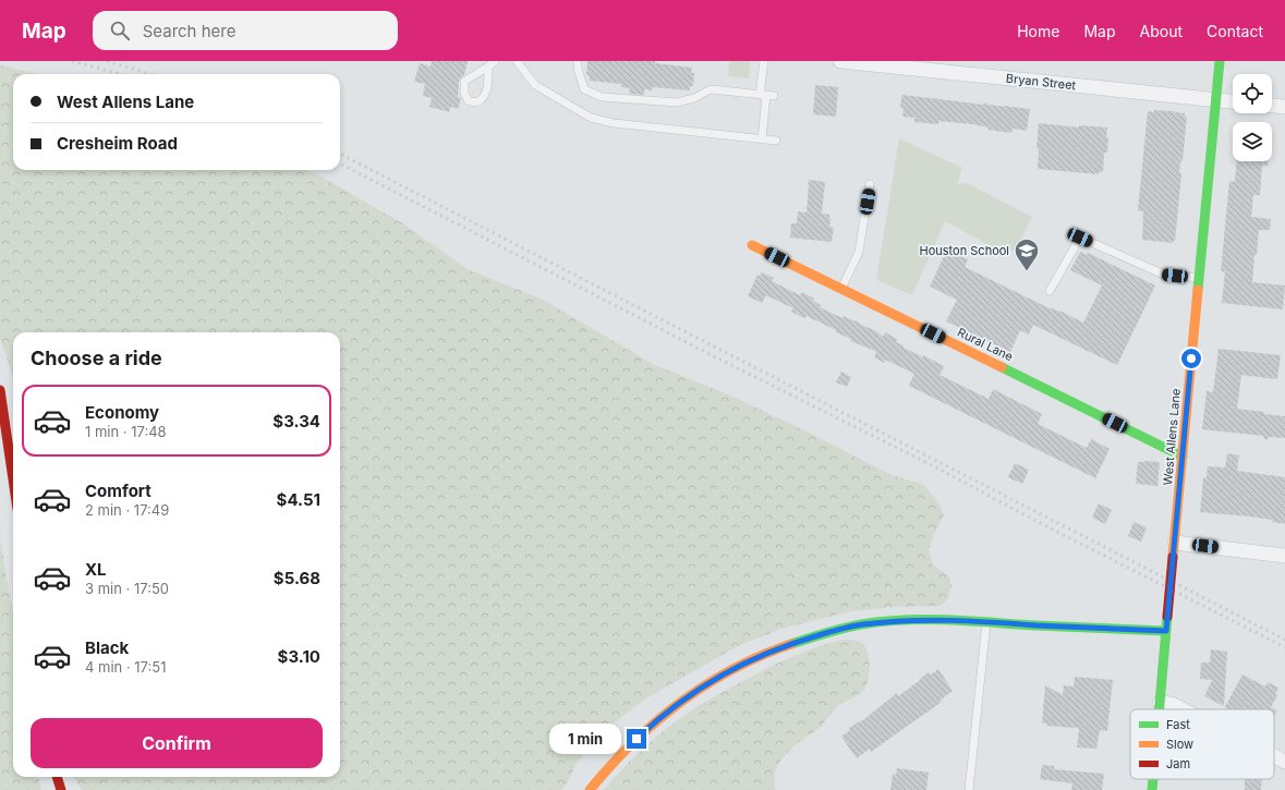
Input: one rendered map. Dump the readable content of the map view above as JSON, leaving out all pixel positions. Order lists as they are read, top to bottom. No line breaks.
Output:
{"streets":{"street":["Bryan Street","Rural Lane","West Allens Lane"]},"crossings":[["Bryan Street","West Allens Lane"],["Rural Lane","West Allens Lane"]],"places":{"school or university":["Houston School"]},"legend":["Fast","Slow","Jam"],"page":{"header":"Map","search":"Search here","nav":["Home","Map","About","Contact"],"banner":["West Allens Lane","Cresheim Road"],"heading":"Choose a ride","list":[{"name":"Economy","note":"1 min · 17:48","value":"$3.34"},{"name":"Comfort","note":"2 min · 17:49","value":"$4.51"},{"name":"XL","note":"3 min · 17:50","value":"$5.68"},{"name":"Black","note":"4 min · 17:51","value":"$3.10"}],"buttons":"Confirm","bubble":"1 min"}}
